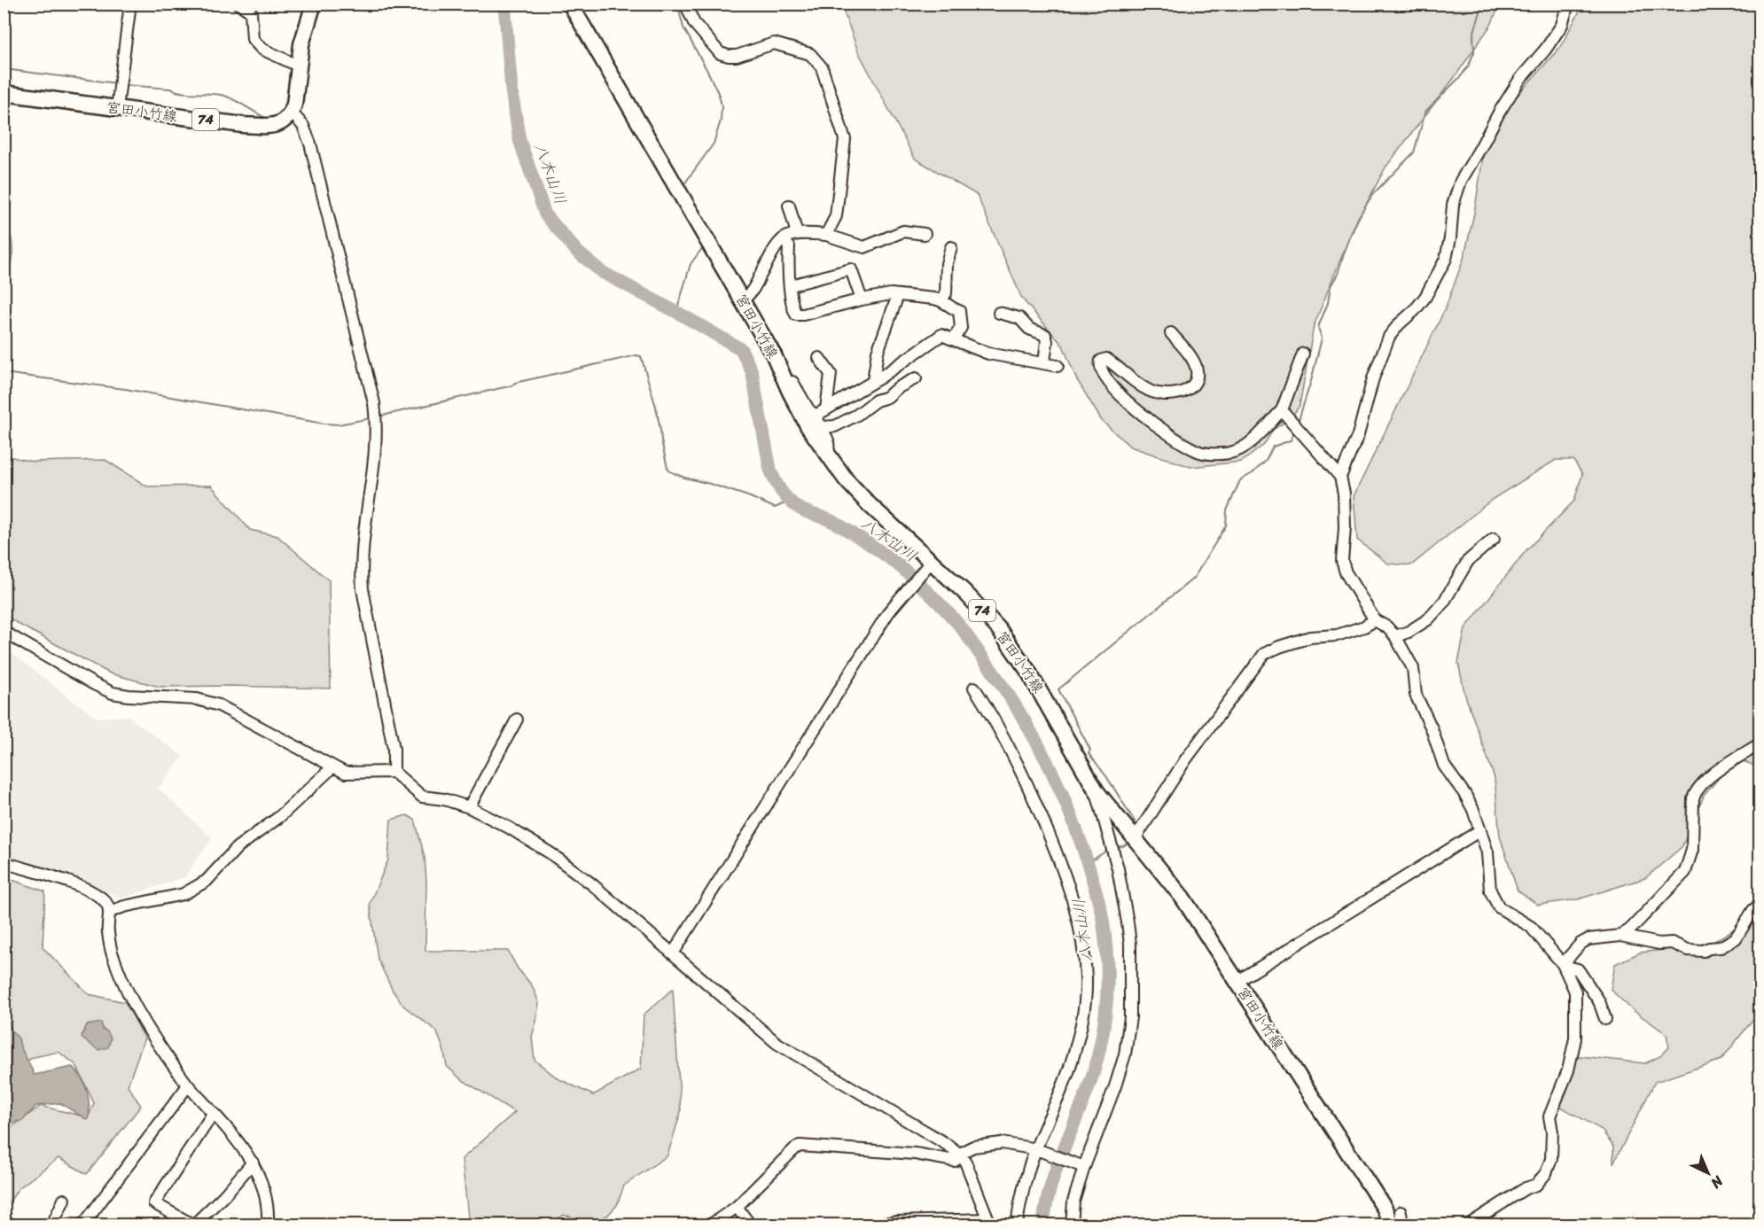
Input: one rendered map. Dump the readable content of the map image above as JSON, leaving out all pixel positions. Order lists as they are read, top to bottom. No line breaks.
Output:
{"streets":{"main road":["宮田小竹線","74"]},"water":["八木山川"],"north":"bottom right"}
